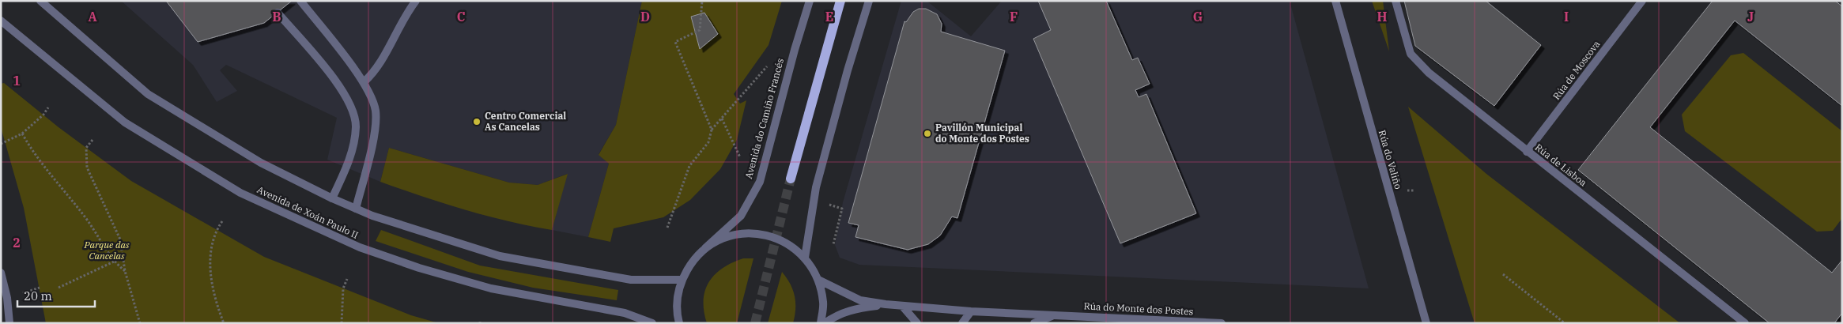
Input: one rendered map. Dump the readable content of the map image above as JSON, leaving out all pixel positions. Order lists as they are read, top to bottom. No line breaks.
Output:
{"streets":{"street":["Rúa de Moscova","Avenida do Camiño Francés","Rúa do Valiño","Rúa de Lisboa","Avenida de Xoán Paulo II","Rúa do Monte dos Postes"]},"crossings":[["Rúa de Moscova","Rúa de Lisboa"]],"parks":["Parque das Cancelas"],"places":["Centro Comercial As Cancelas","Pavillón Municipal do Monte dos Postes"],"scale_bar":"20 m","grid":{"columns":["A","B","C","D","E","F","G","H","I","J"],"rows":["1","2"]}}
